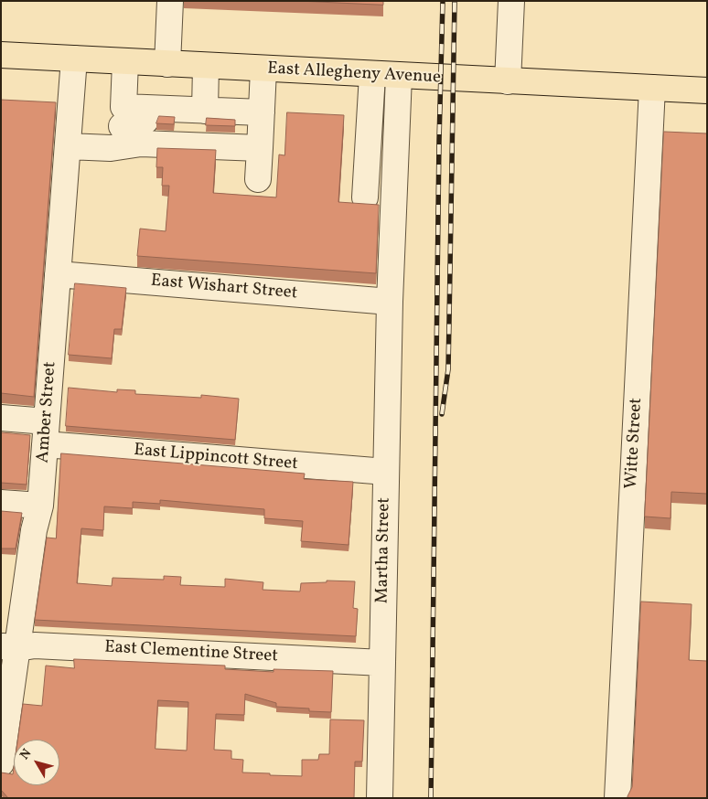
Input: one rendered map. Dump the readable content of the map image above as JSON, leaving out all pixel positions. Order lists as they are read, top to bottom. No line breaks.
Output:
{"streets":{"main road":["East Allegheny Avenue"],"street":["East Wishart Street","Amber Street","Witte Street","East Lippincott Street","Martha Street","East Clementine Street"]},"crossings":[["East Allegheny Avenue","Amber Street"],["East Allegheny Avenue","Witte Street"],["East Allegheny Avenue","Martha Street"],["East Wishart Street","Amber Street"],["East Wishart Street","Martha Street"],["Amber Street","East Lippincott Street"],["Amber Street","East Clementine Street"],["East Lippincott Street","Martha Street"],["Martha Street","East Clementine Street"]],"north":"top left"}
